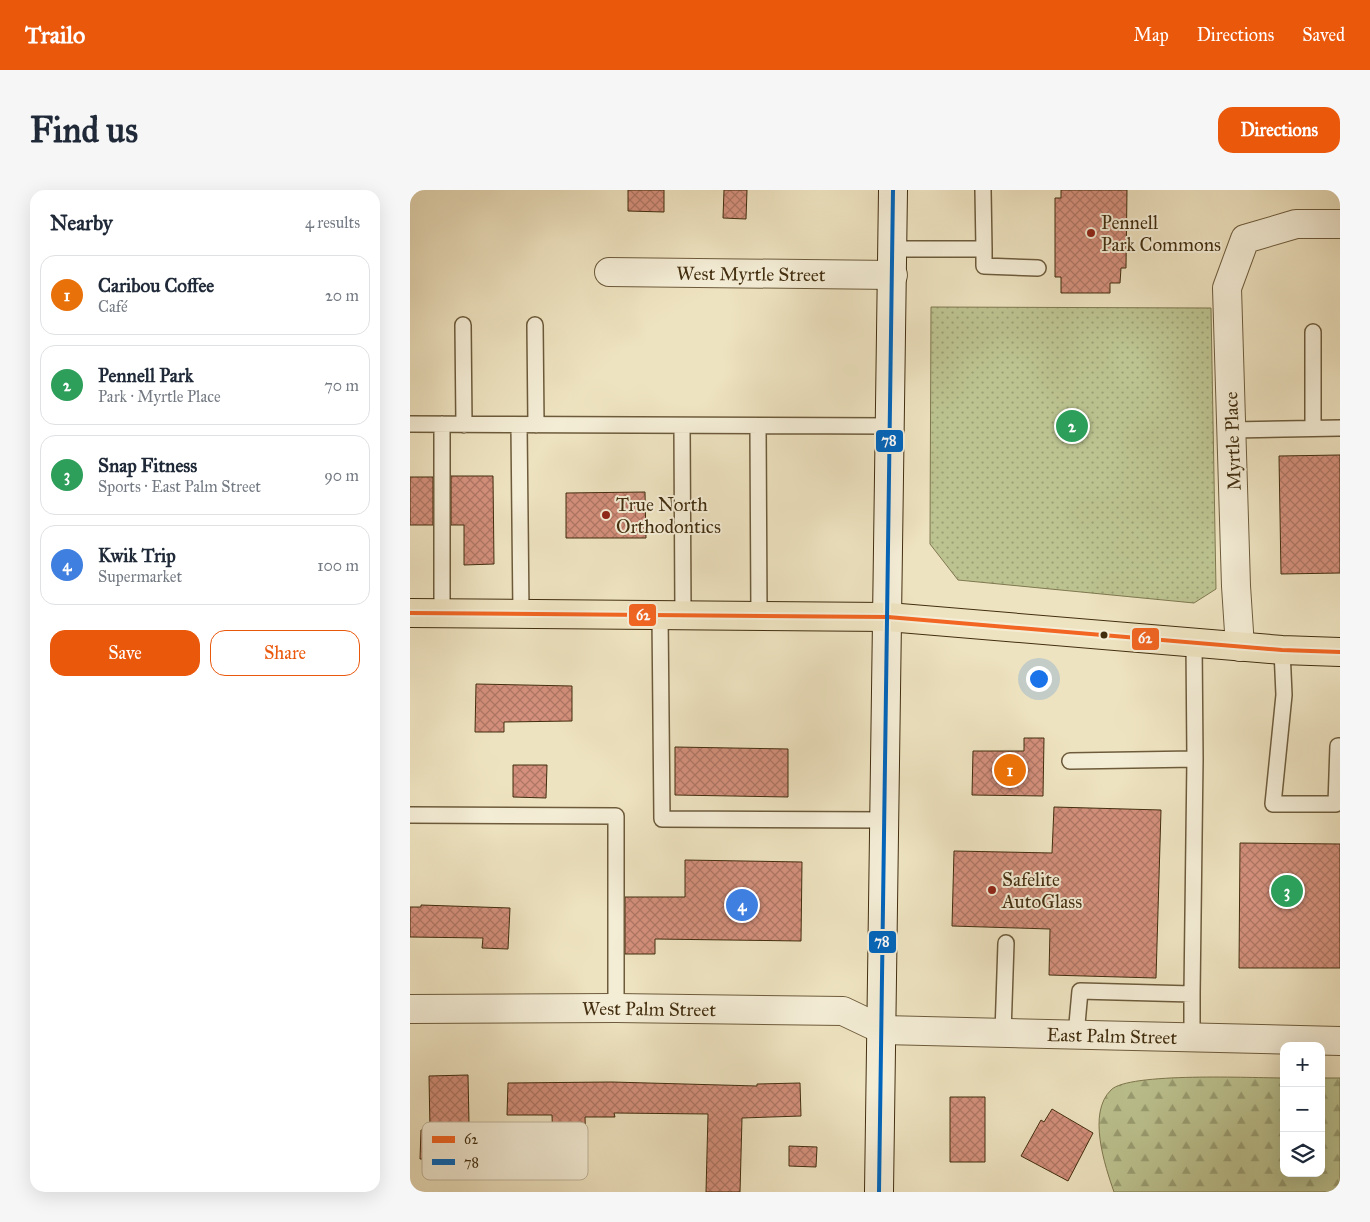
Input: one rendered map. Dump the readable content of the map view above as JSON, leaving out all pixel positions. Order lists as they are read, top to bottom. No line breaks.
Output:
{"streets":{"street":["West Myrtle Street","Myrtle Place","West Palm Street","East Palm Street"]},"crossings":[["West Palm Street","East Palm Street"]],"places":["Pennell Park Commons","True North Orthodontics","Safelite AutoGlass"],"lines":["transit line 78","transit line 62"],"legend":["62","78"],"page":{"header":"Trailo","nav":["Map","Directions","Saved"],"buttons":["Directions",["Save","Share"]],"title":"Find us","heading":["Nearby","4 results"],"list":[{"mark":"1","name":"Caribou Coffee","note":"Café","value":"20 m"},{"mark":"2","name":"Pennell Park","note":"Park · Myrtle Place","value":"70 m"},{"mark":"3","name":"Snap Fitness","note":"Sports · East Palm Street","value":"90 m"},{"mark":"4","name":"Kwik Trip","note":"Supermarket","value":"100 m"}],"pins":["2","1","3","4"],"map_buttons":["+","−"]}}
